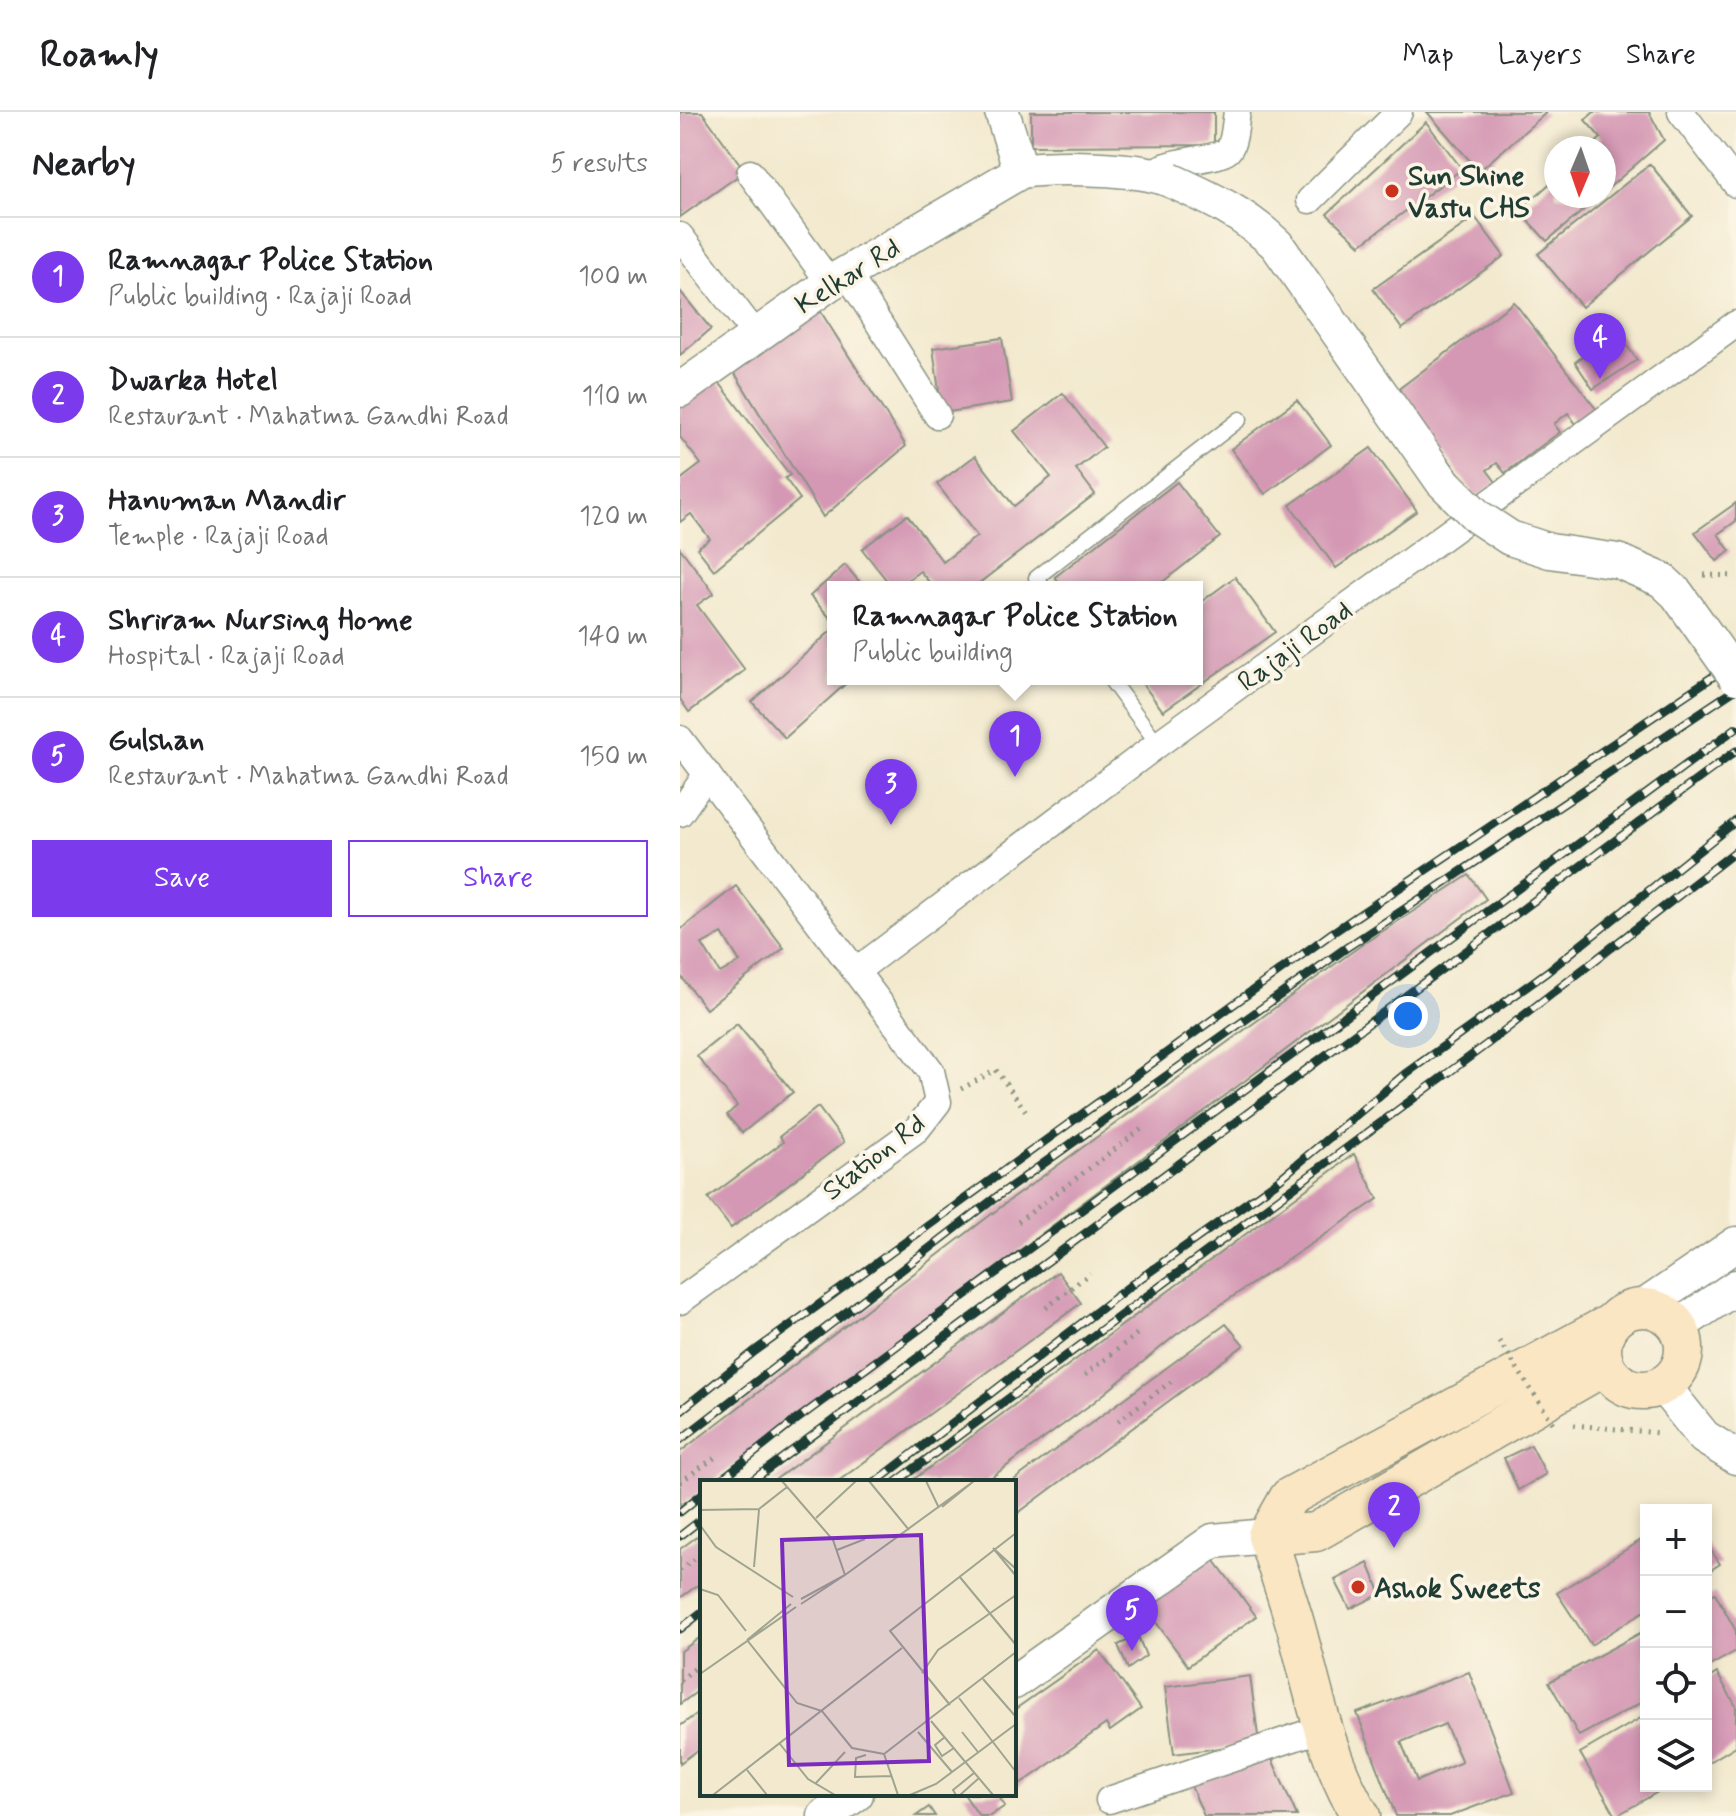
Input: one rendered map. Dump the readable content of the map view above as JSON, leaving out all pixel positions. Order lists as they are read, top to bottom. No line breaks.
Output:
{"streets":{"street":["Kelkar Rd","Rajaji Road","Station Rd"]},"crossings":[["Rajaji Road","Station Rd"]],"places":["Sun Shine Vastu CHS","Ashok Sweets"],"north":"bottom","page":{"header":"Roamly","nav":["Map","Layers","Share"],"heading":["Nearby","5 results"],"list":[{"mark":"1","name":"Ramnagar Police Station","note":"Public building · Rajaji Road","value":"100 m"},{"mark":"2","name":"Dwarka Hotel","note":"Restaurant · Mahatma Gandhi Road","value":"110 m"},{"mark":"3","name":"Hanuman Mandir","note":"Temple · Rajaji Road","value":"120 m"},{"mark":"4","name":"Shriram Nursing Home","note":"Hospital · Rajaji Road","value":"140 m"},{"mark":"5","name":"Gulshan","note":"Restaurant · Mahatma Gandhi Road","value":"150 m"}],"pins":["4","1","3","2","5"],"popup":["Ramnagar Police Station","Public building"],"buttons":["Save","Share"],"map_buttons":["+","−"]}}
